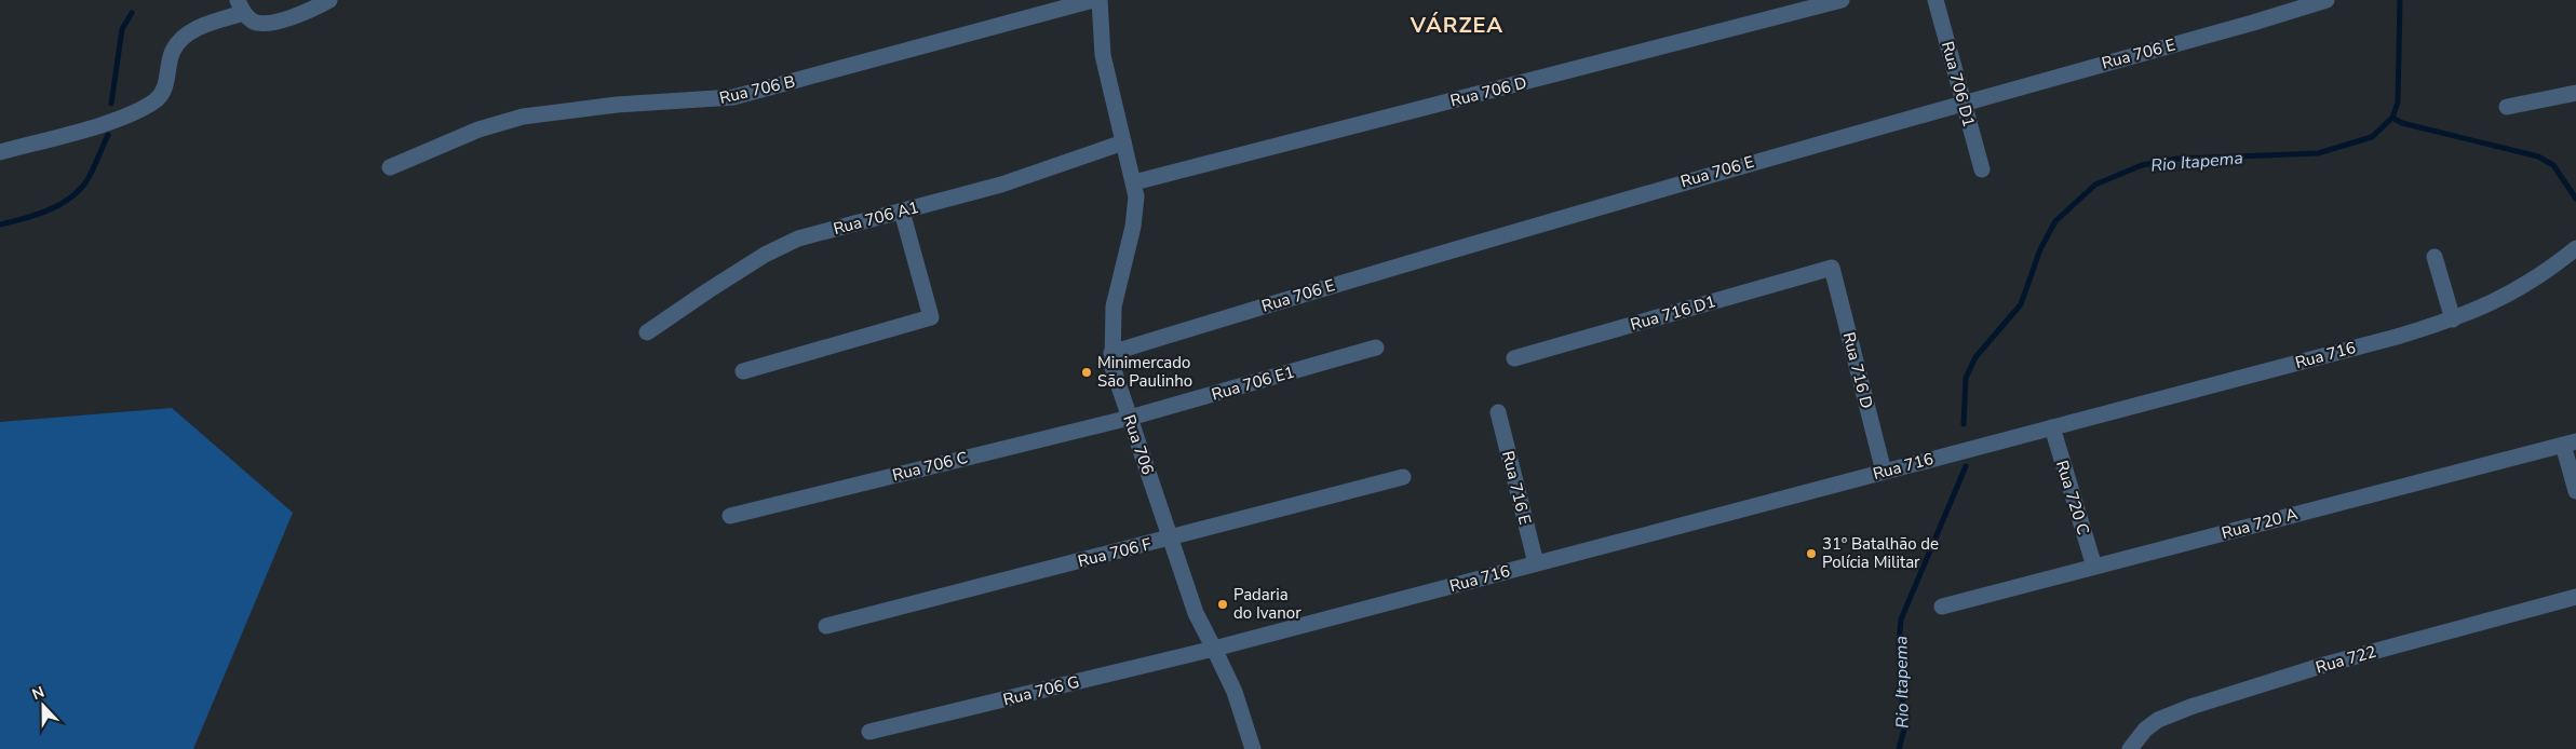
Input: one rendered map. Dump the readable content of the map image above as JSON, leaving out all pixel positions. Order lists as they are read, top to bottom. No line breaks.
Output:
{"streets":{"street":["Rua 706 E","Rua 706 D1","Rua 706 B","Rua 706 D","Rua 706 A1","Rua 716 D1","Rua 716","Rua 716 D","Rua 706 E1","Rua 706","Rua 706 C","Rua 716 E","Rua 720 C","Rua 720 A","Rua 706 F","Rua 722","Rua 706 G"]},"crossings":[["Rua 706 E","Rua 706 D1"],["Rua 706 E","Rua 706"],["Rua 706 D","Rua 706"],["Rua 706 A1","Rua 706"],["Rua 716 D1","Rua 716 D"],["Rua 716","Rua 716 D"],["Rua 716","Rua 706"],["Rua 716","Rua 716 E"],["Rua 716","Rua 720 C"],["Rua 716","Rua 706 G"],["Rua 706 E1","Rua 706"],["Rua 706 E1","Rua 706 C"],["Rua 706","Rua 706 C"],["Rua 706","Rua 706 F"],["Rua 706","Rua 706 G"],["Rua 720 C","Rua 720 A"]],"districts":["VÁRZEA"],"water":["Rio Itapema"],"places":["Minimercado São Paulinho","31º Batalhão de Polícia Militar","Padaria do Ivanor"],"north":"top"}
